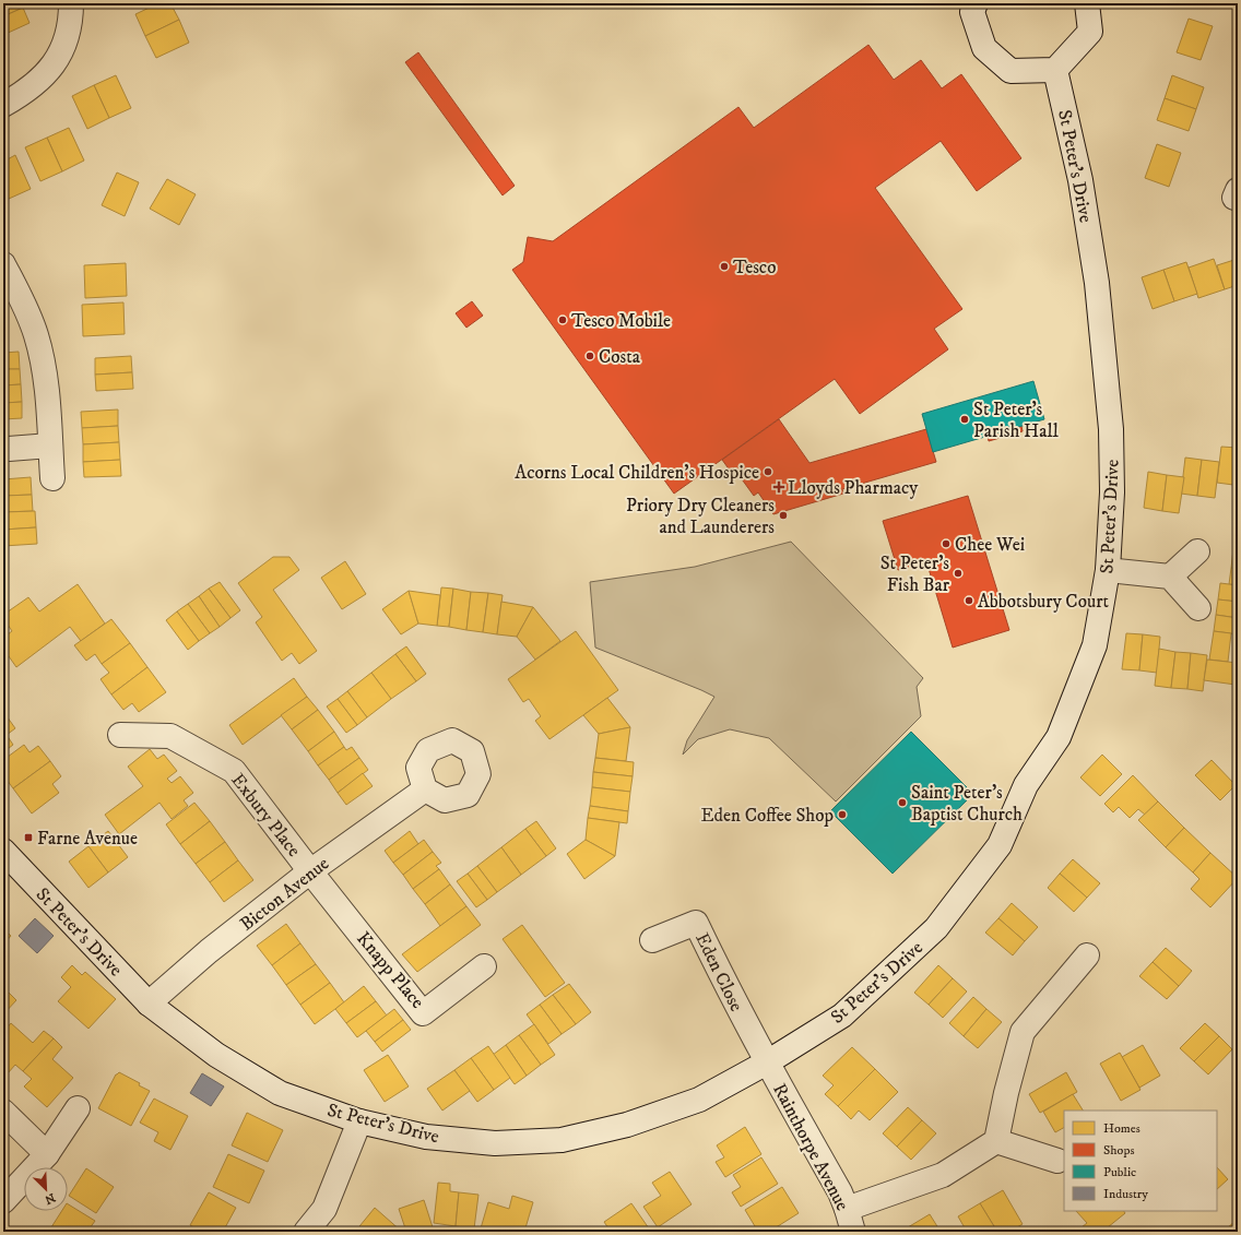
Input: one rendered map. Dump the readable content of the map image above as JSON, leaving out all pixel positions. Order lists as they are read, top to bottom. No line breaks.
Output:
{"streets":{"street":["St Peter's Drive","Exbury Place","Bicton Avenue","Knapp Place","Eden Close","Rainthorpe Avenue"]},"crossings":[["St Peter's Drive","Bicton Avenue"],["St Peter's Drive","Eden Close"],["St Peter's Drive","Rainthorpe Avenue"],["Exbury Place","Bicton Avenue"],["Exbury Place","Knapp Place"],["Bicton Avenue","Knapp Place"],["Eden Close","Rainthorpe Avenue"]],"places":{"other":["Tesco","Tesco Mobile","Costa","St Peter's Parish Hall","Acorns Local Children's Hospice","Priory Dry Cleaners and Launderers","Chee Wei","St Peter's Fish Bar","Abbotsbury Court","Saint Peter's Baptist Church","Eden Coffee Shop"],"health":["Lloyds Pharmacy"],"transit":["Farne Avenue"]},"legend":["Homes","Shops","Public","Industry"],"north":"bottom right"}
